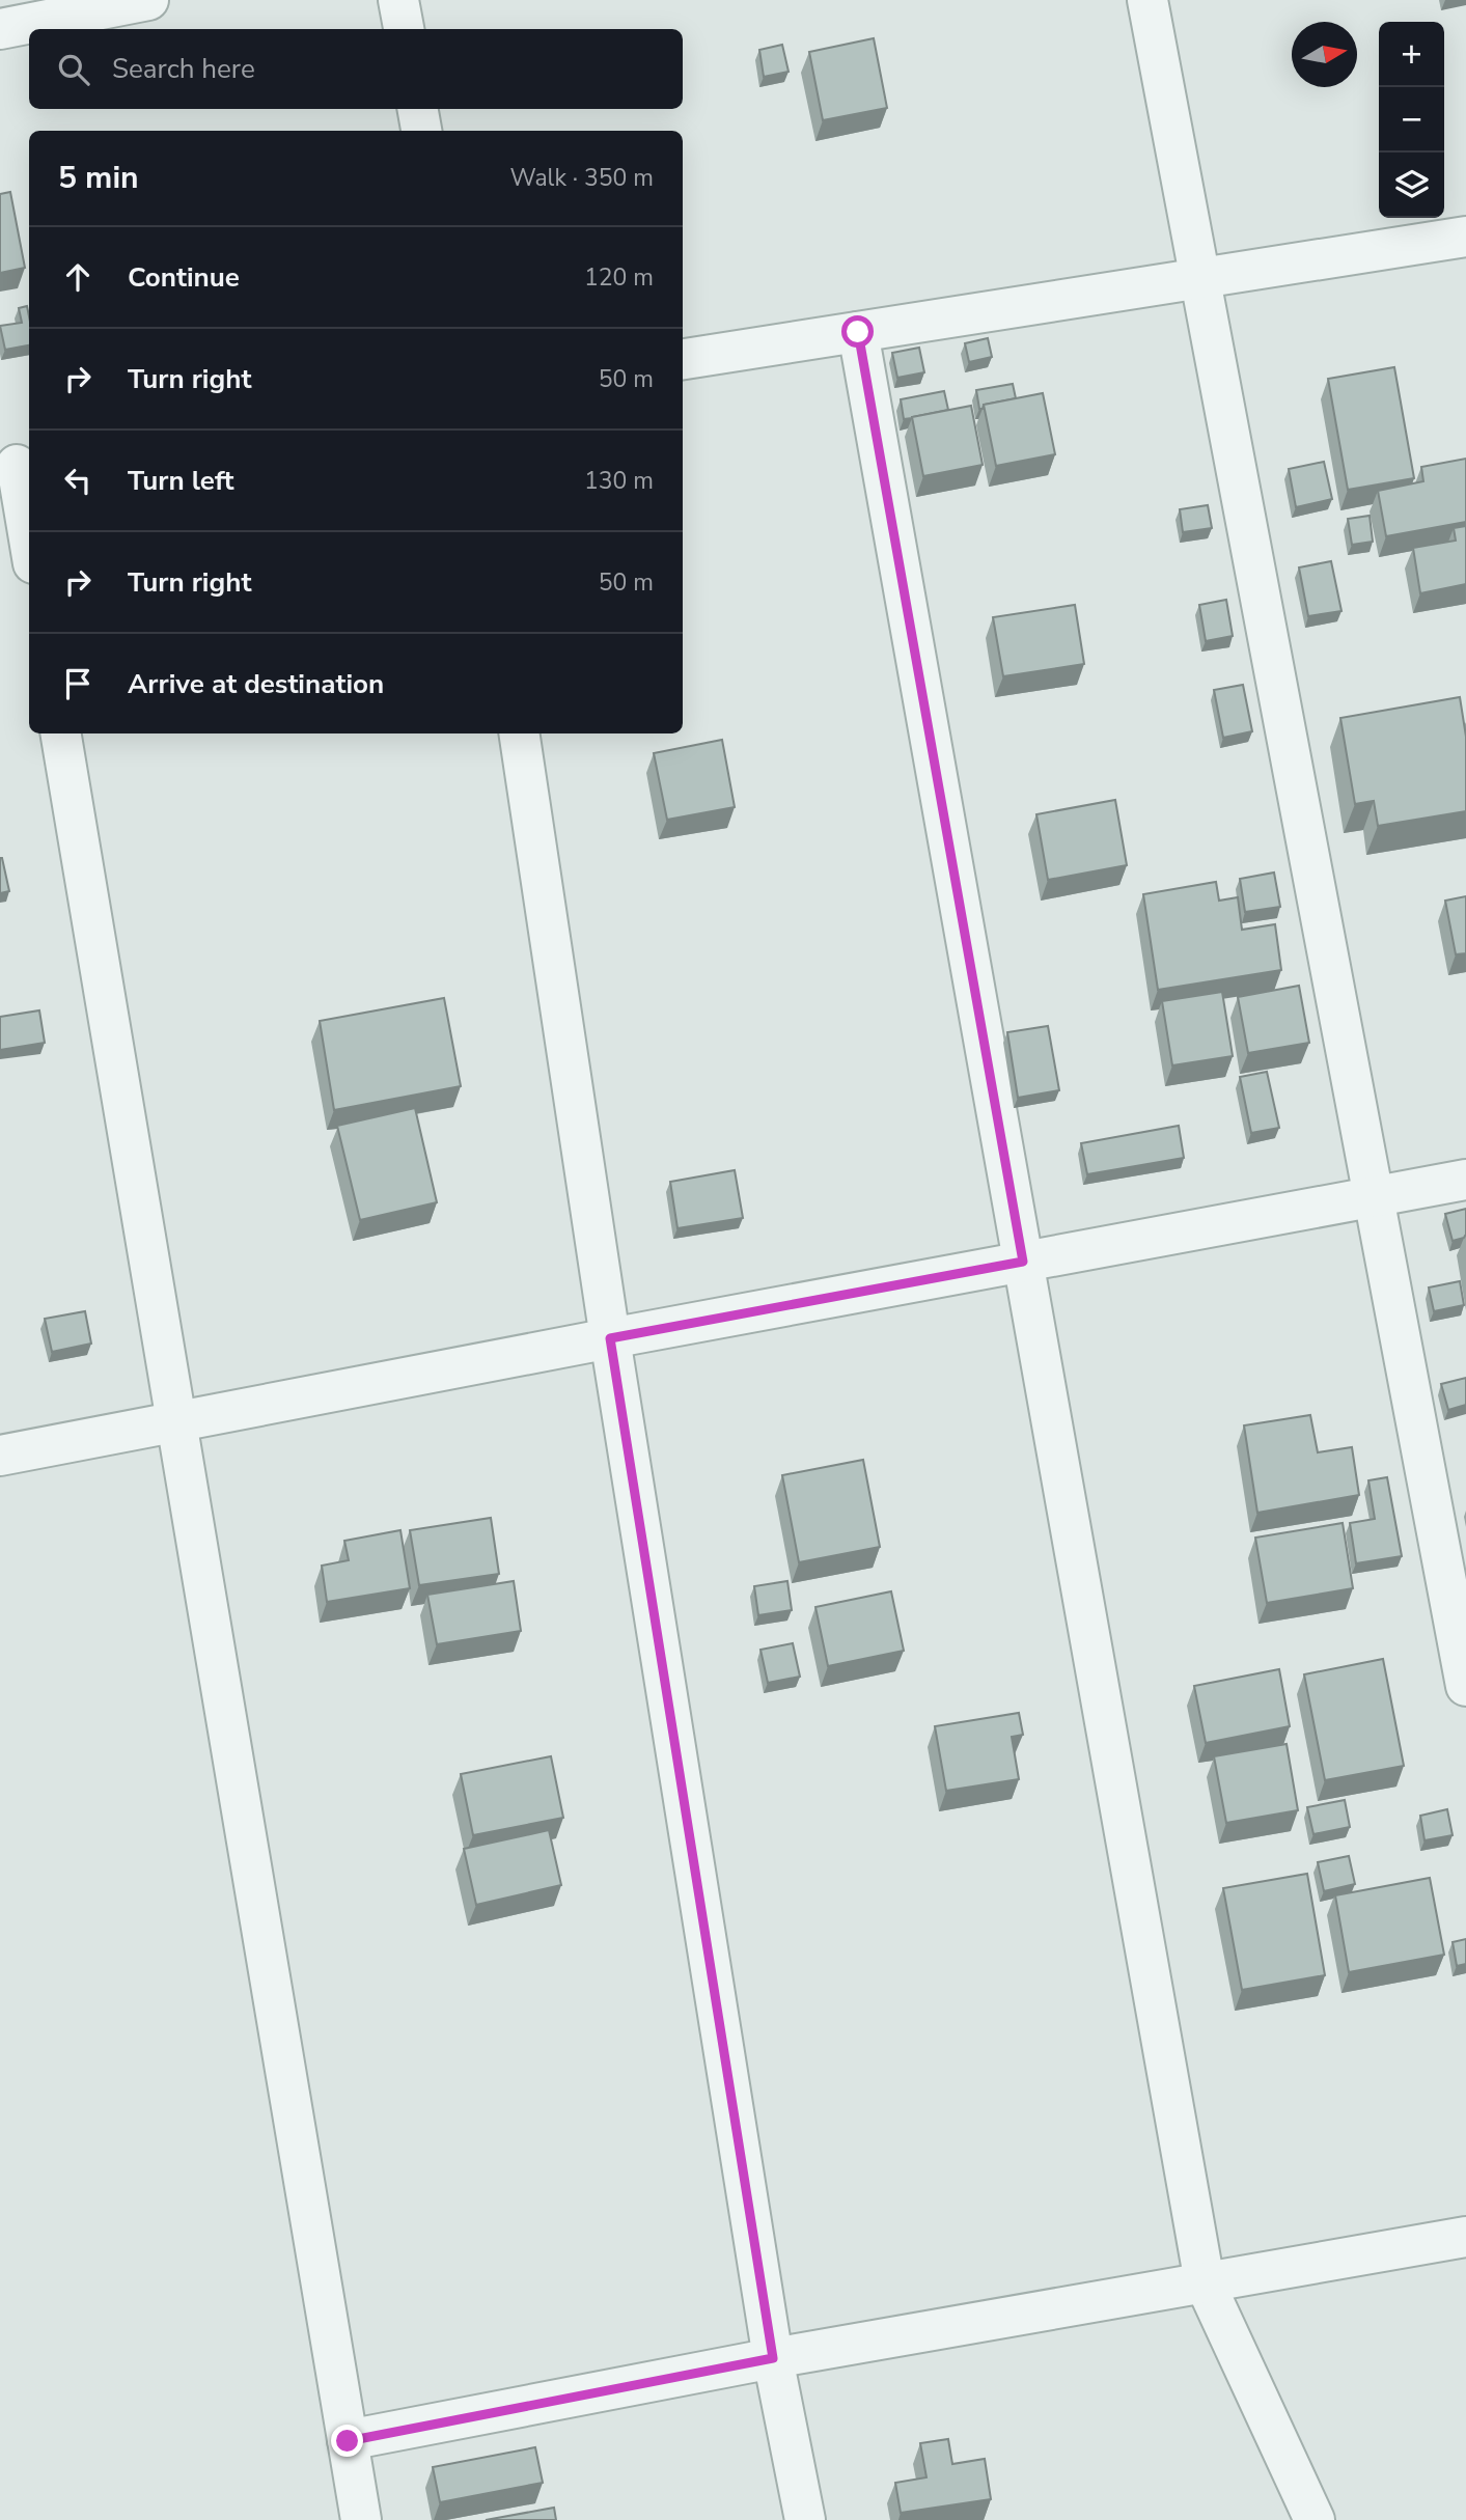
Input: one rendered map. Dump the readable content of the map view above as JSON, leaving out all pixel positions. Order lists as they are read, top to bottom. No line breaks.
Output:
{"north":"right","page":{"map_buttons":["+","−"],"search":"Search here","heading":["5 min","Walk · 350 m"],"list":[["Continue","120 m"],["Turn right","50 m"],["Turn left","130 m"],["Turn right","50 m"],"Arrive at destination"]}}
